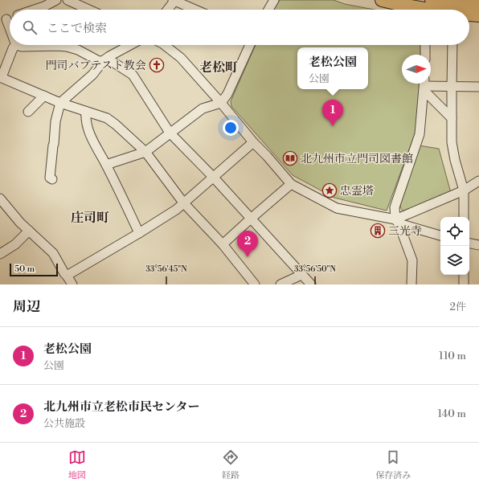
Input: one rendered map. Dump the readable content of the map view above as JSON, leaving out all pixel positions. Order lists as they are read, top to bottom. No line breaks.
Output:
{"districts":["老松町","庄司町"],"places":{"church":["門司バプテスト教会"],"library":["北九州市立門司図書館"],"place":["忠霊塔"],"building":["三光寺"]},"scale_bar":"50 m","north":"right","page":{"search":"ここで検索","popup":["老松公園","公園"],"pins":["1","2"],"scale":"50 m","heading":["周辺","2件"],"list":[{"mark":"1","name":"老松公園","note":"公園","value":"110 m"},{"mark":"2","name":"北九州市立老松市民センター","note":"公共施設","value":"140 m"}],"nav":["地図","経路","保存済み"]},"coordinates":["33°56'45\"N","33°56'50\"N"]}
